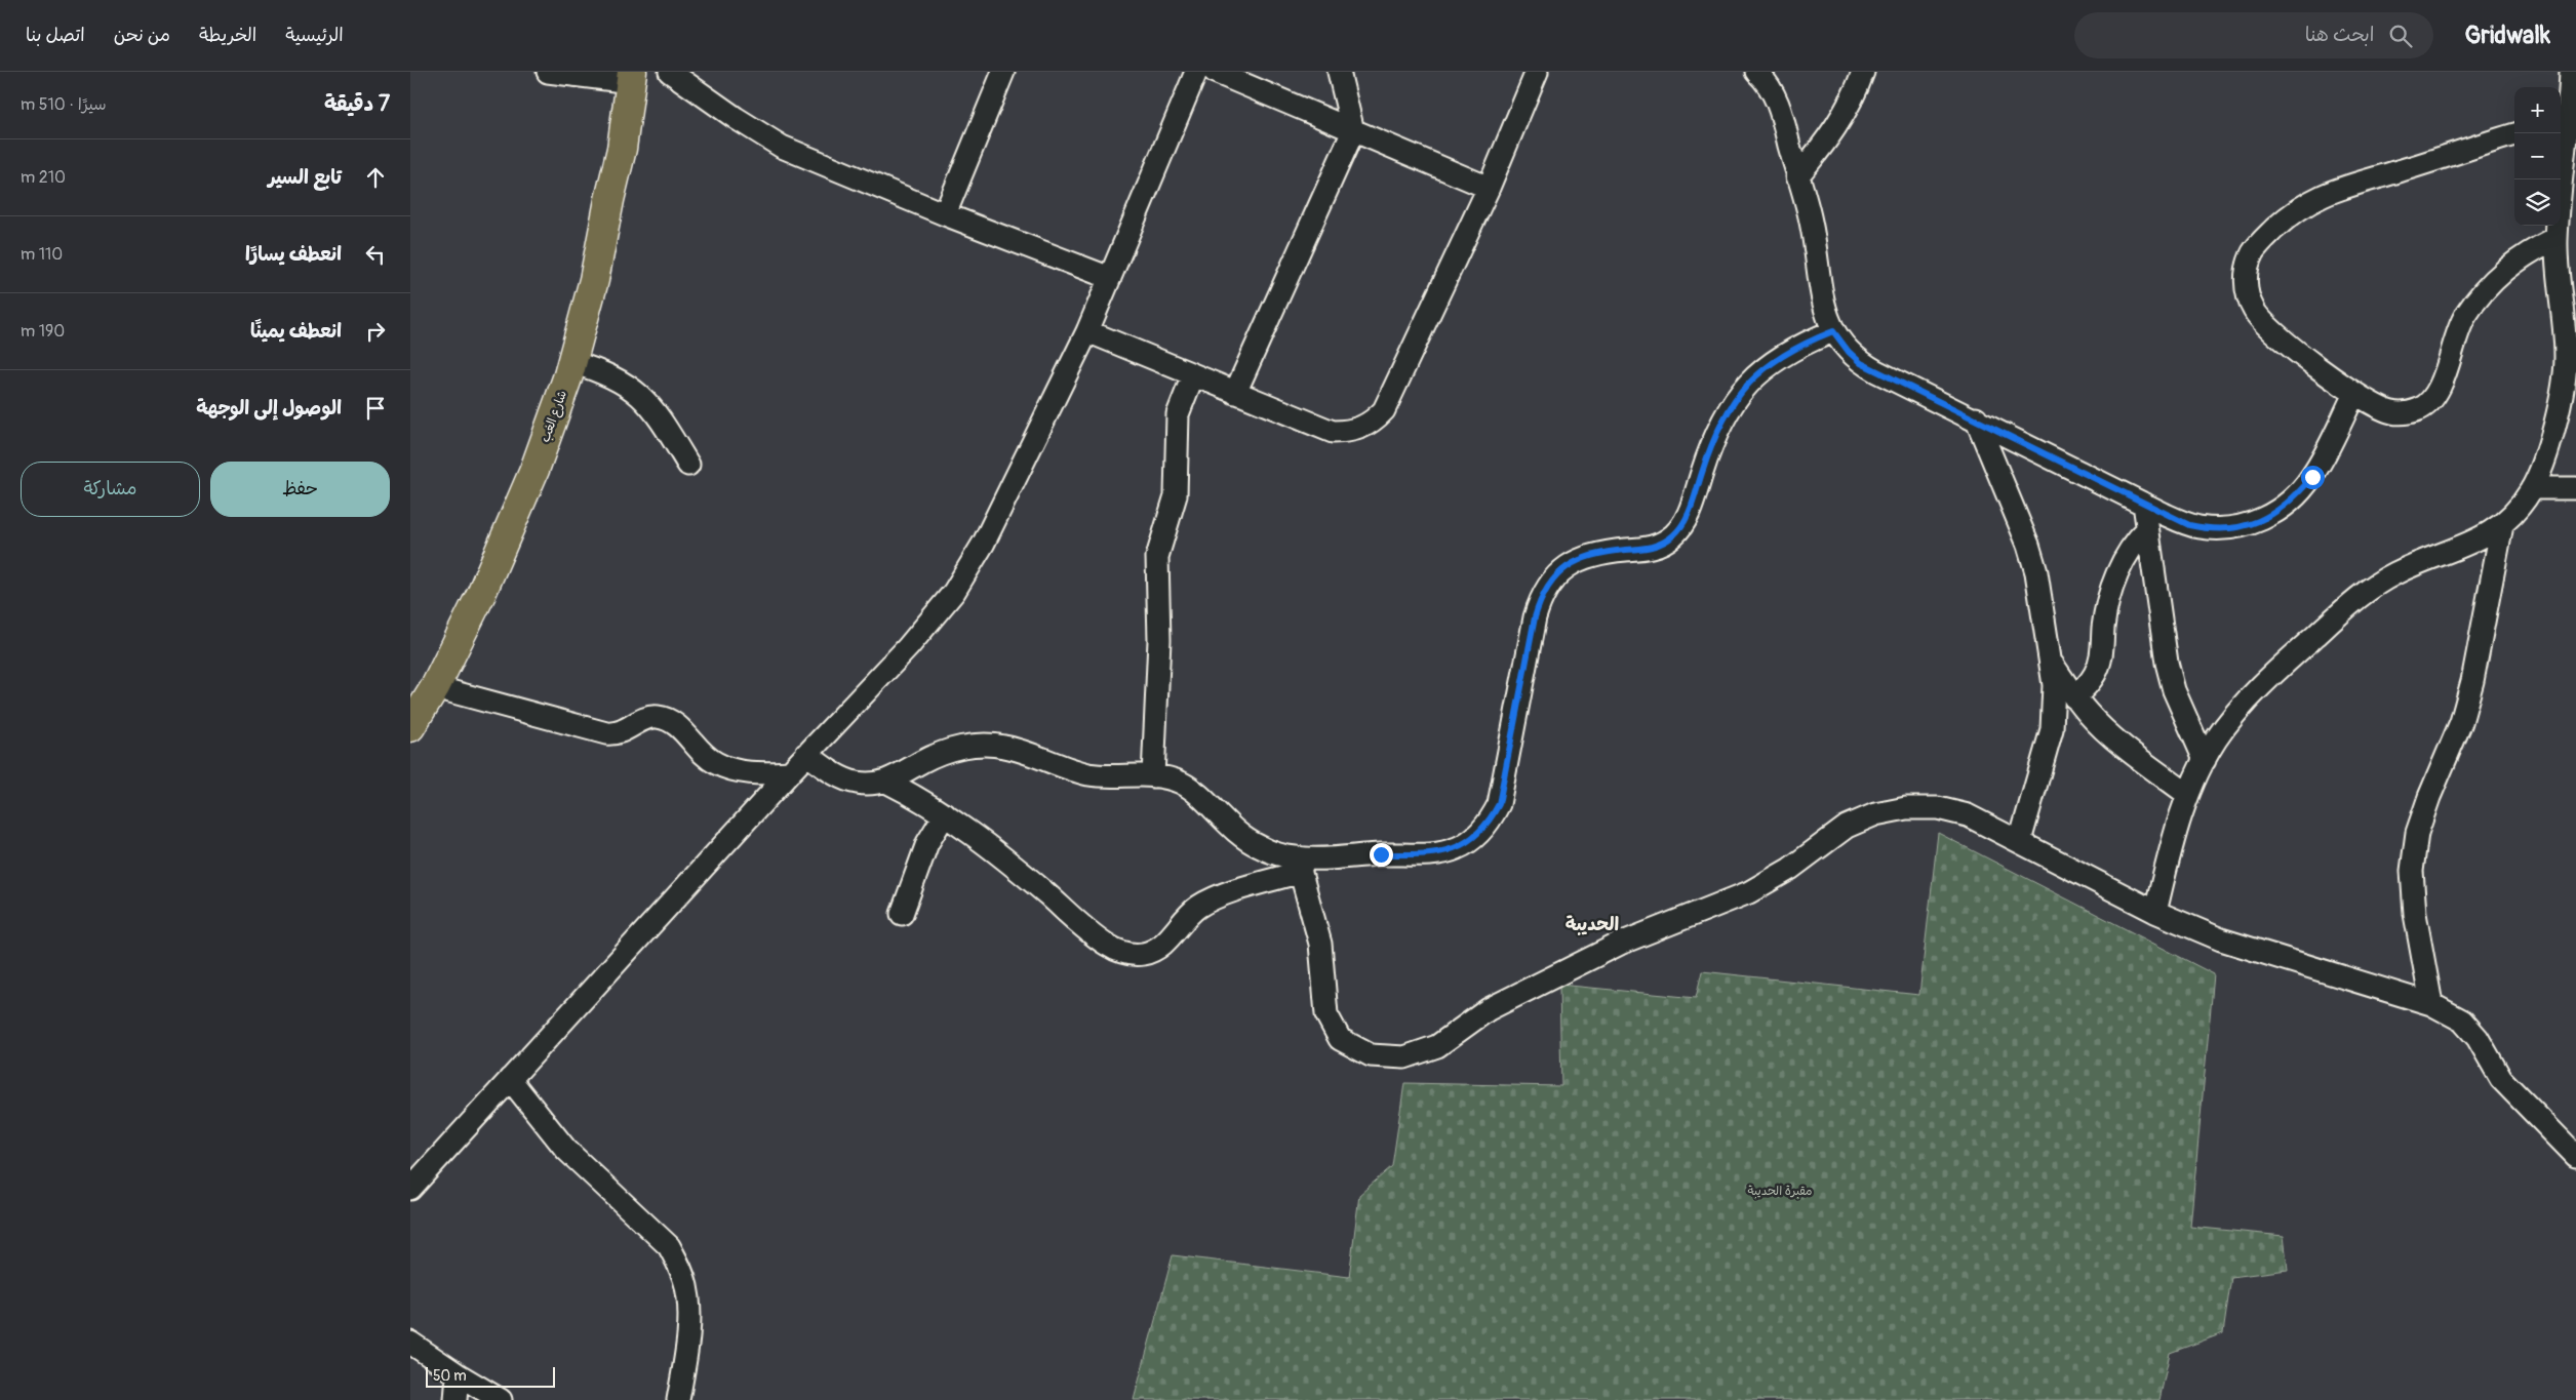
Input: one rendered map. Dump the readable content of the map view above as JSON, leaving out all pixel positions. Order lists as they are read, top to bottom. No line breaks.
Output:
{"streets":{"main road":["شارع الغب"]},"districts":["الحديبة"],"parks":["مقبرة الحديبة"],"scale_bar":"50 m","page":{"header":"Gridwalk","search":"ابحث هنا","nav":["الرئيسية","الخريطة","من نحن","اتصل بنا"],"heading":["7 دقيقة","سيرًا · 510 m"],"map_buttons":["+","−"],"list":[["تابع السير","210 m"],["انعطف يسارًا","110 m"],["انعطف يمينًا","190 m"],"الوصول إلى الوجهة"],"buttons":["حفظ","مشاركة"],"scale":"50 m"}}
